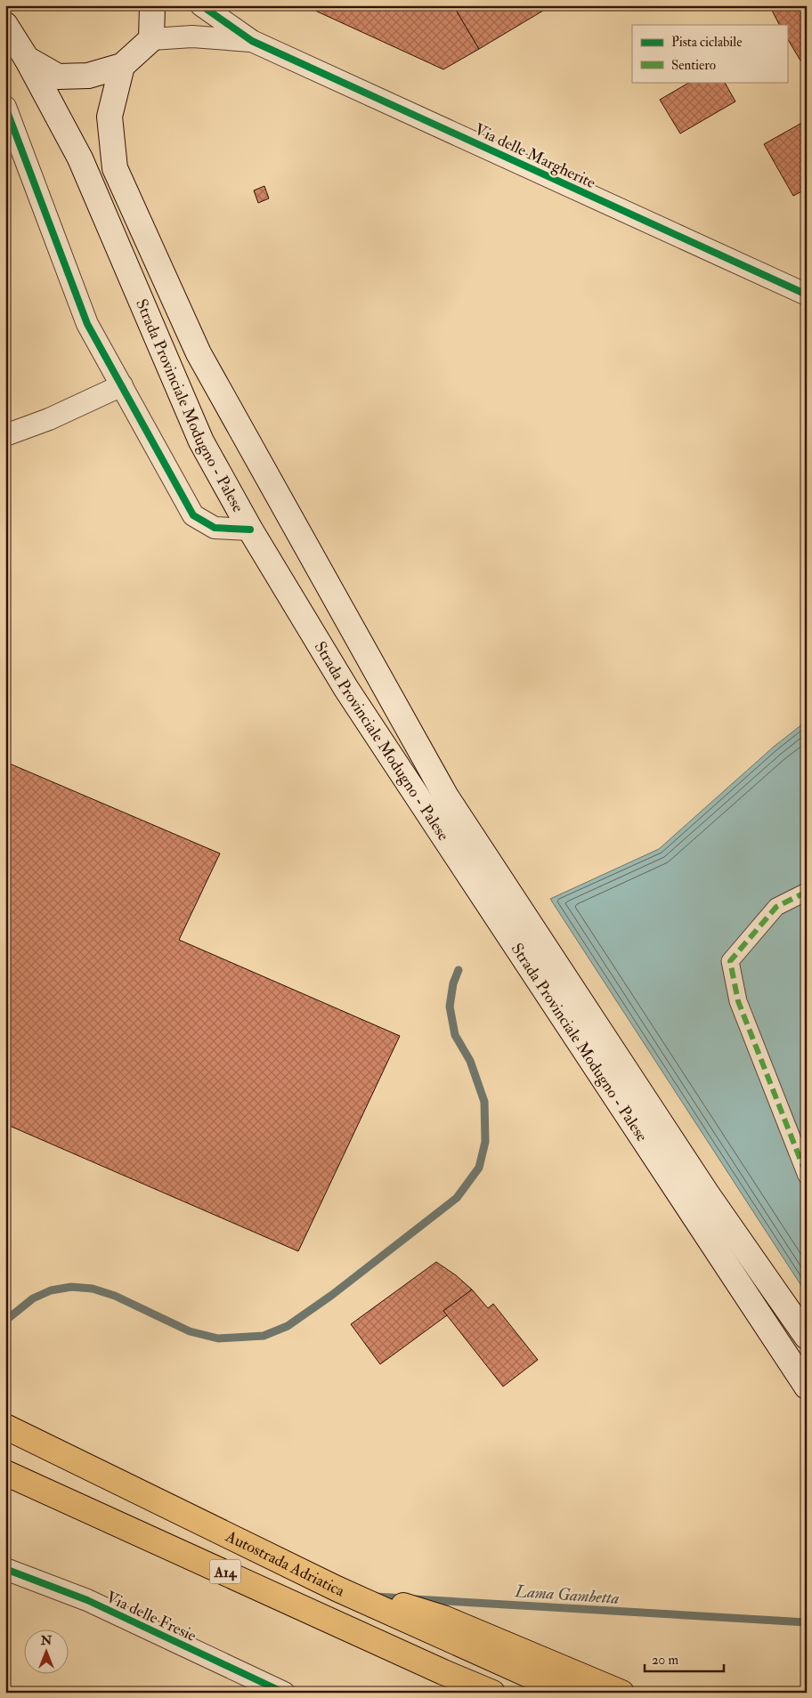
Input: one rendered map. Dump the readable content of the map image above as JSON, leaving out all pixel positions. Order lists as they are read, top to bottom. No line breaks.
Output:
{"streets":{"highway":["Autostrada Adriatica","A14"],"main road":["Strada Provinciale Modugno - Palese"],"street":["Via delle Margherite","Via delle Fresie"]},"crossings":[["Autostrada Adriatica","A14"]],"water":["Lama Gambetta"],"legend":["Pista ciclabile","Sentiero"],"scale_bar":"20 m","north":"top"}
